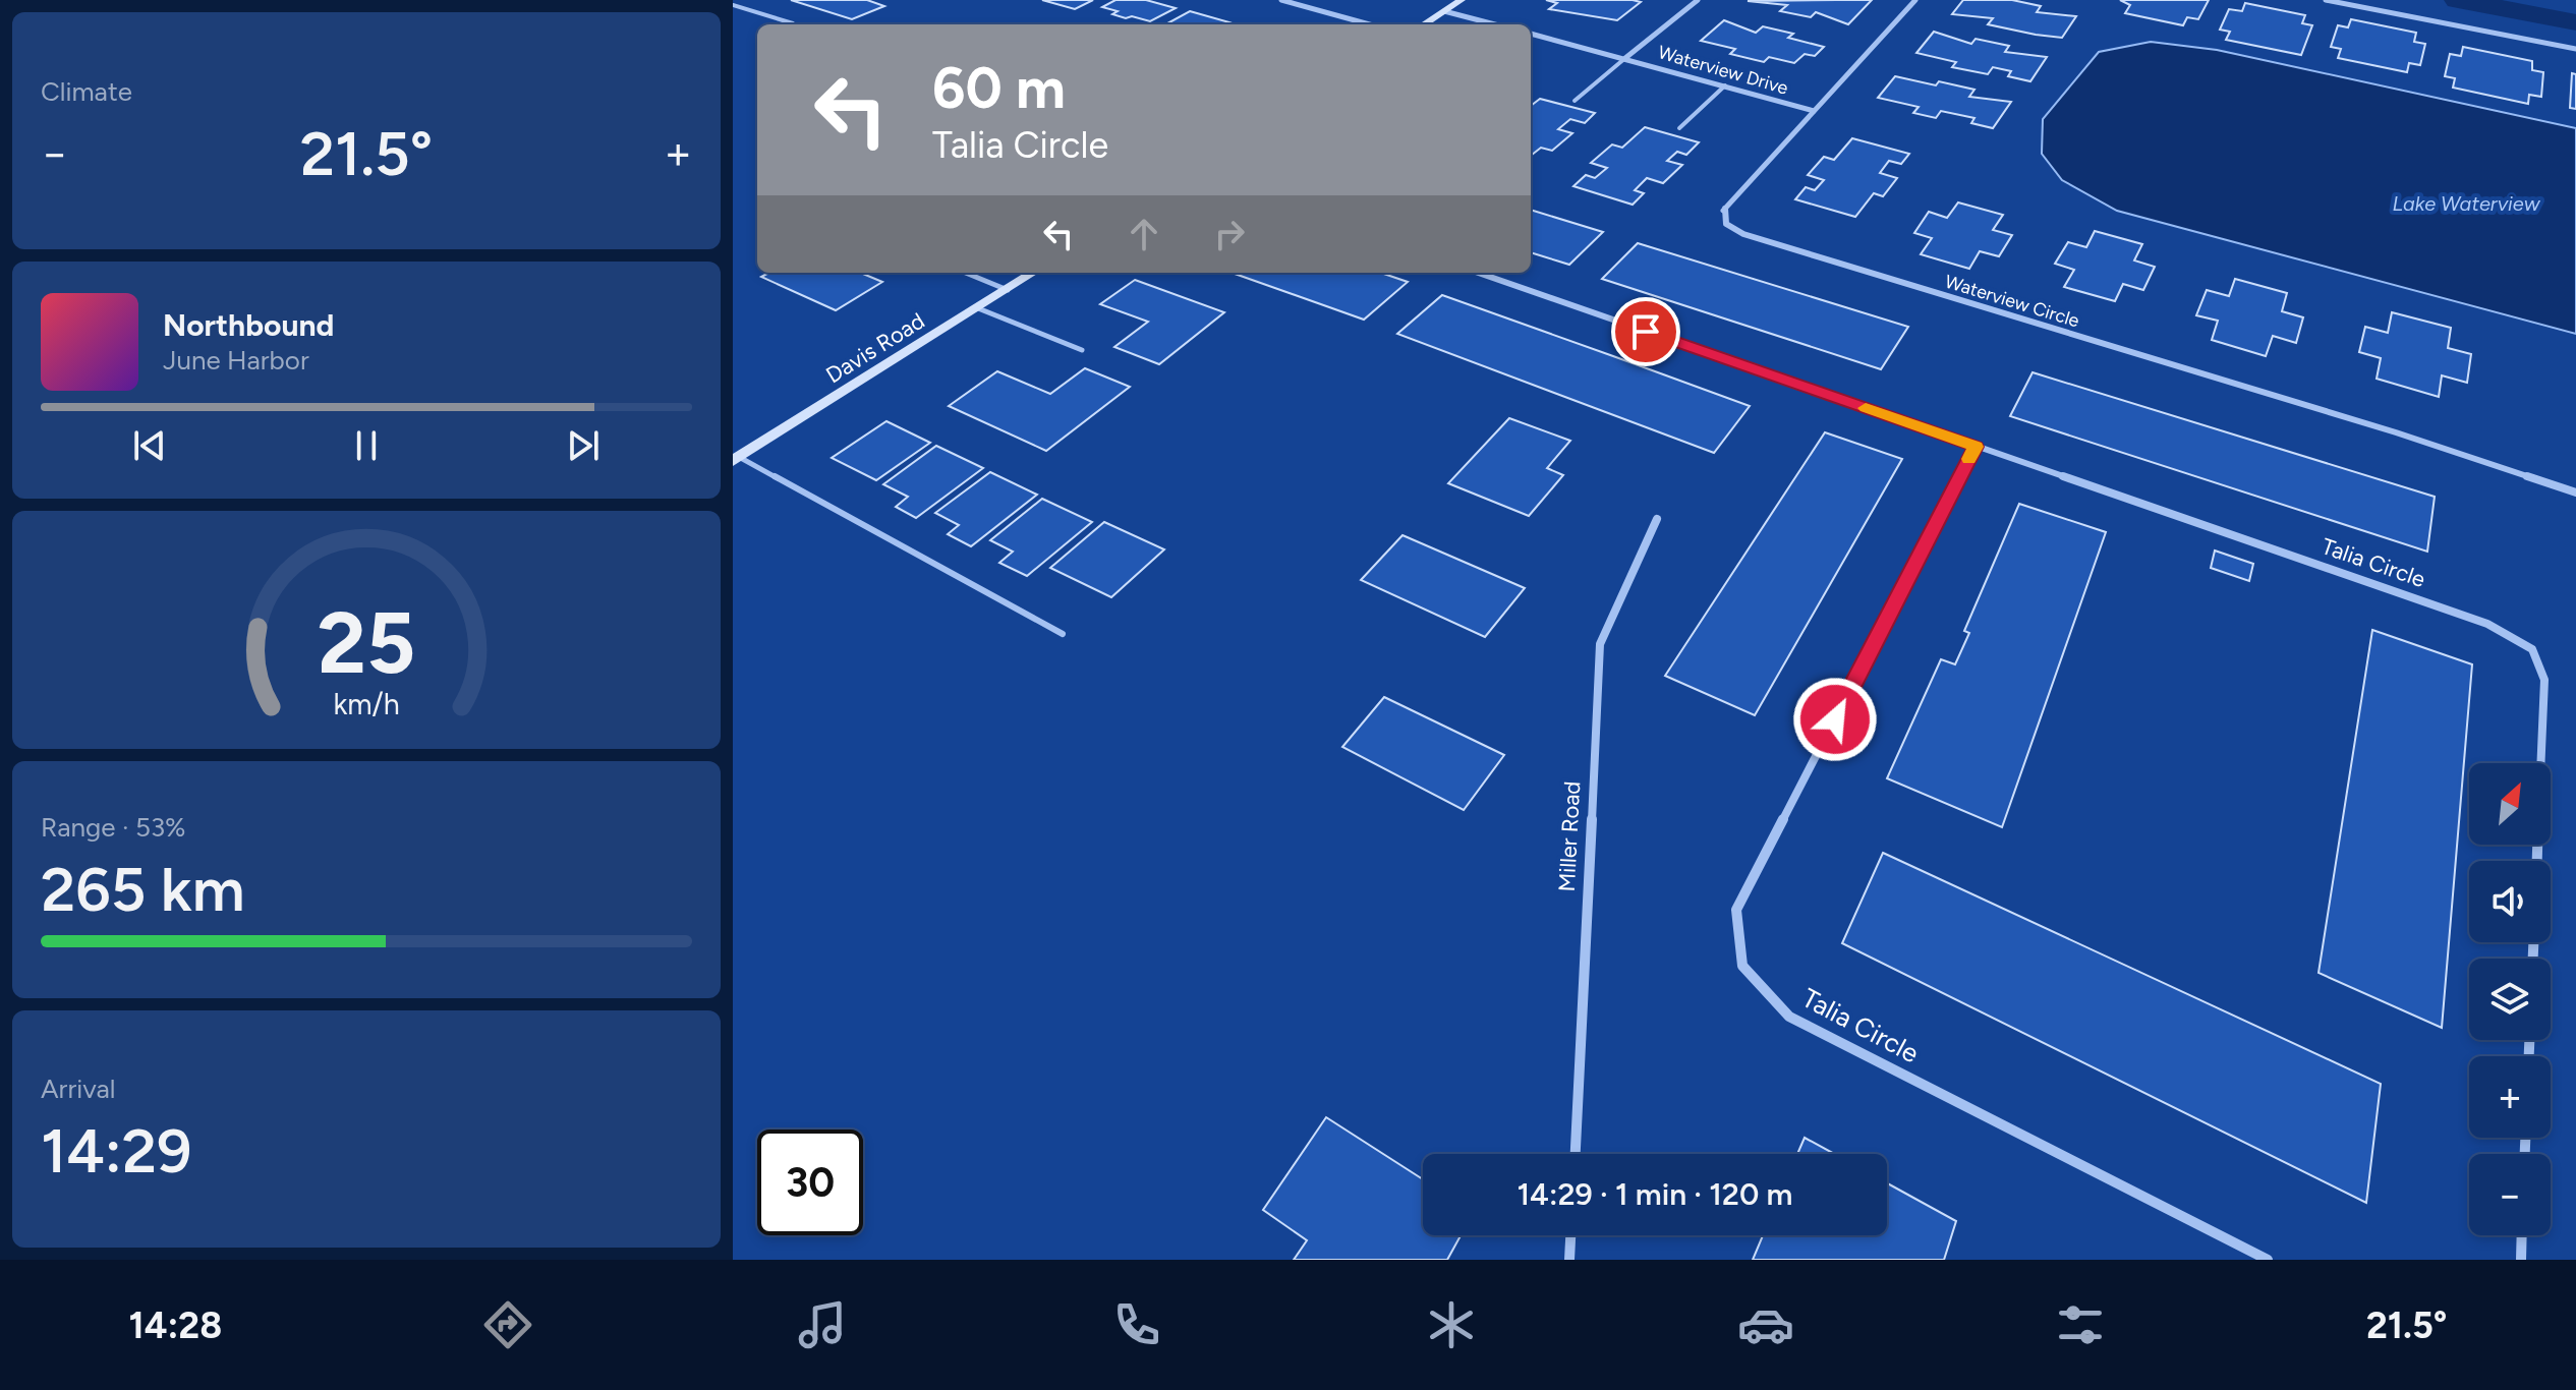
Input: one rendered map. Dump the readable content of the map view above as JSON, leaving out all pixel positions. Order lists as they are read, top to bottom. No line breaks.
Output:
{"streets":{"street":["Waterview Drive","Waterview Circle","Davis Road","Talia Circle","Miller Road"]},"crossings":[["Waterview Drive","Waterview Circle"]],"water":["Lake Waterview"],"north":"top right","page":{"tile":["Climate",["Range · 53%","265 km"],["Arrival","14:29"]],"turn":["60 m","Talia Circle"],"heat":["−","21.5°","+"],"song":["Northbound","June Harbor"],"map_buttons":["+","−"],"limit":"30","trip":"14:29 · 1 min · 120 m","tabs":["14:28","21.5°"],"gauge":["25","km/h"]}}
